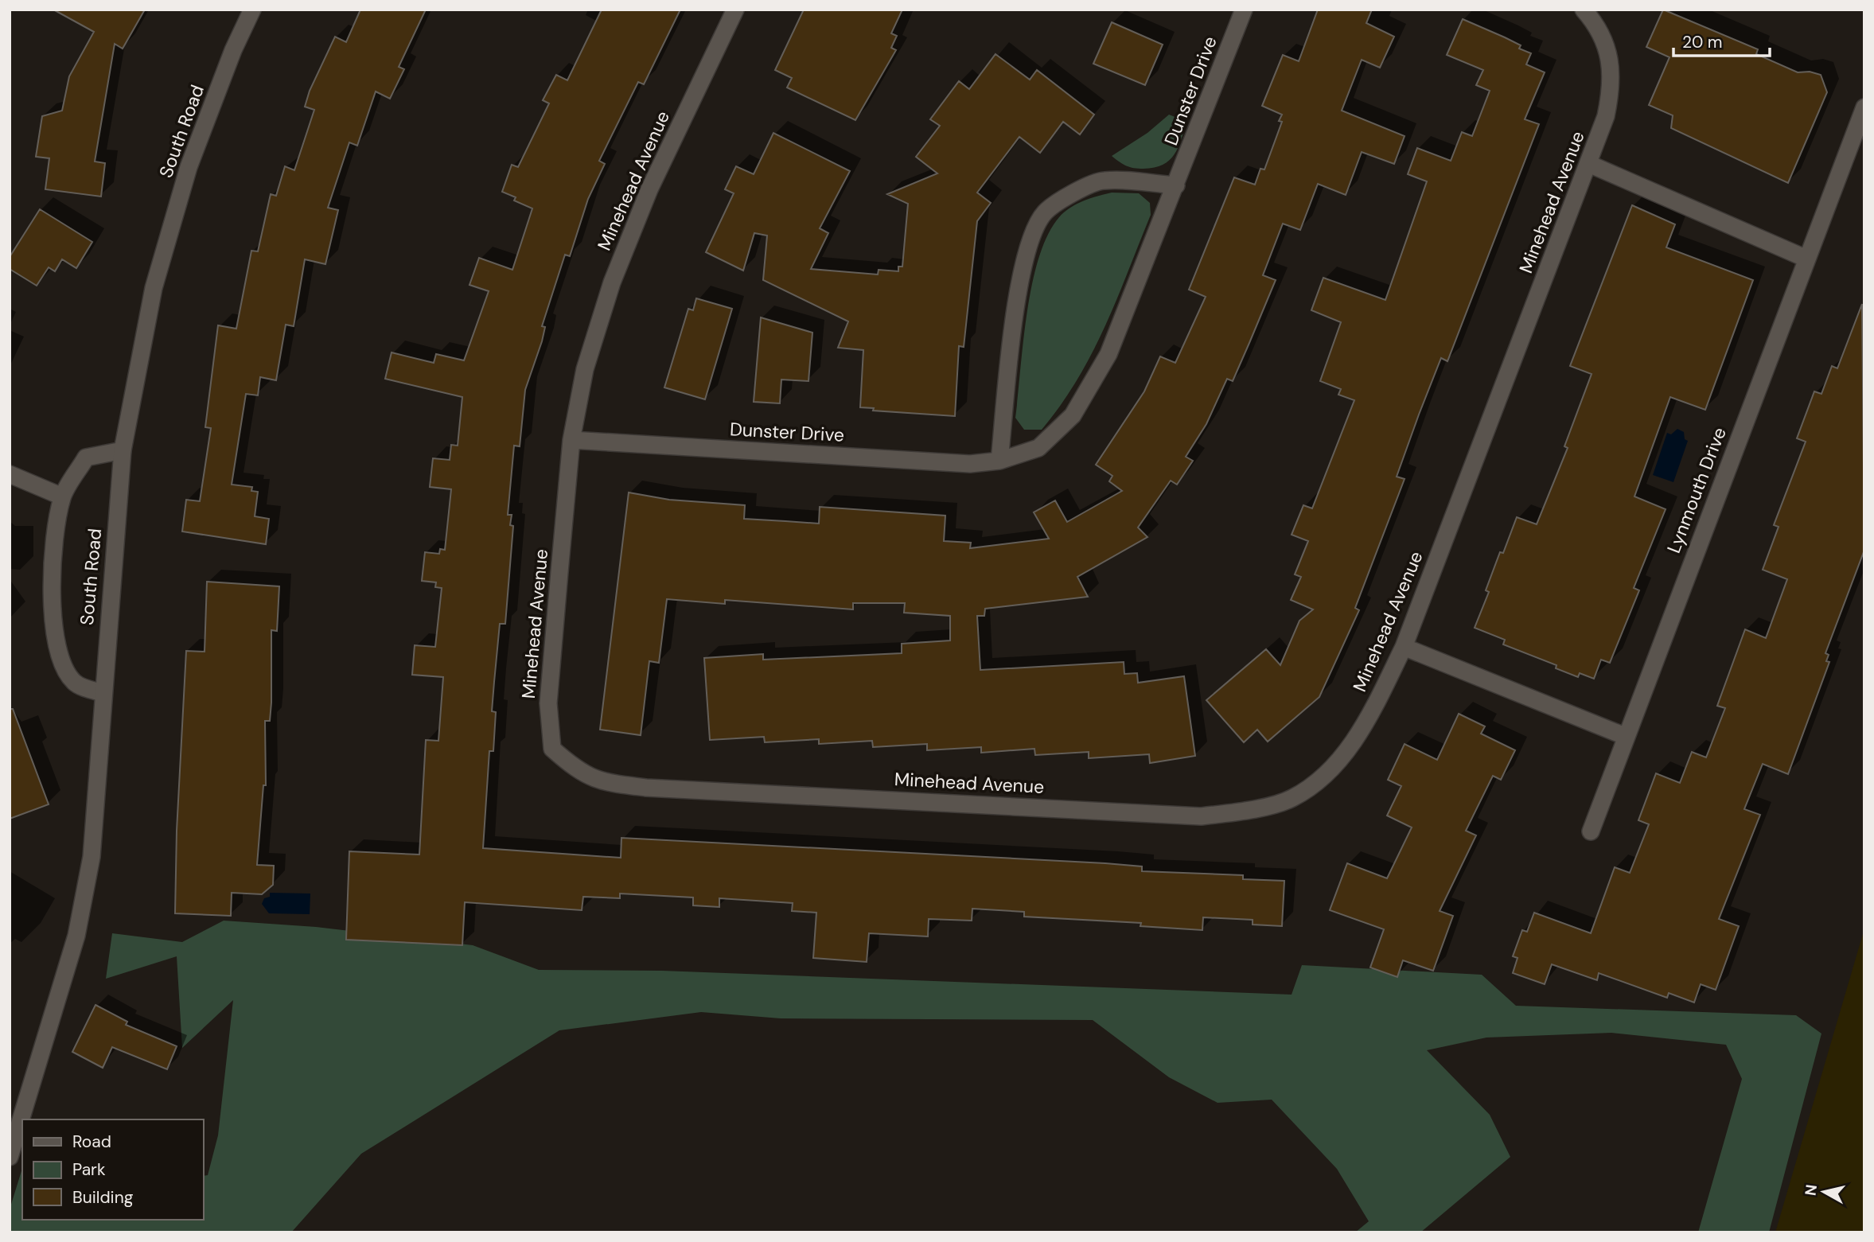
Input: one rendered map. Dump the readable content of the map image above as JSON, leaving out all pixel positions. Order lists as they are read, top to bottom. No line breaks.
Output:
{"streets":{"street":["Dunster Drive","South Road","Minehead Avenue","Lynmouth Drive"]},"crossings":[["Dunster Drive","Minehead Avenue"]],"legend":["Road","Park","Building"],"scale_bar":"20 m","north":"left"}
